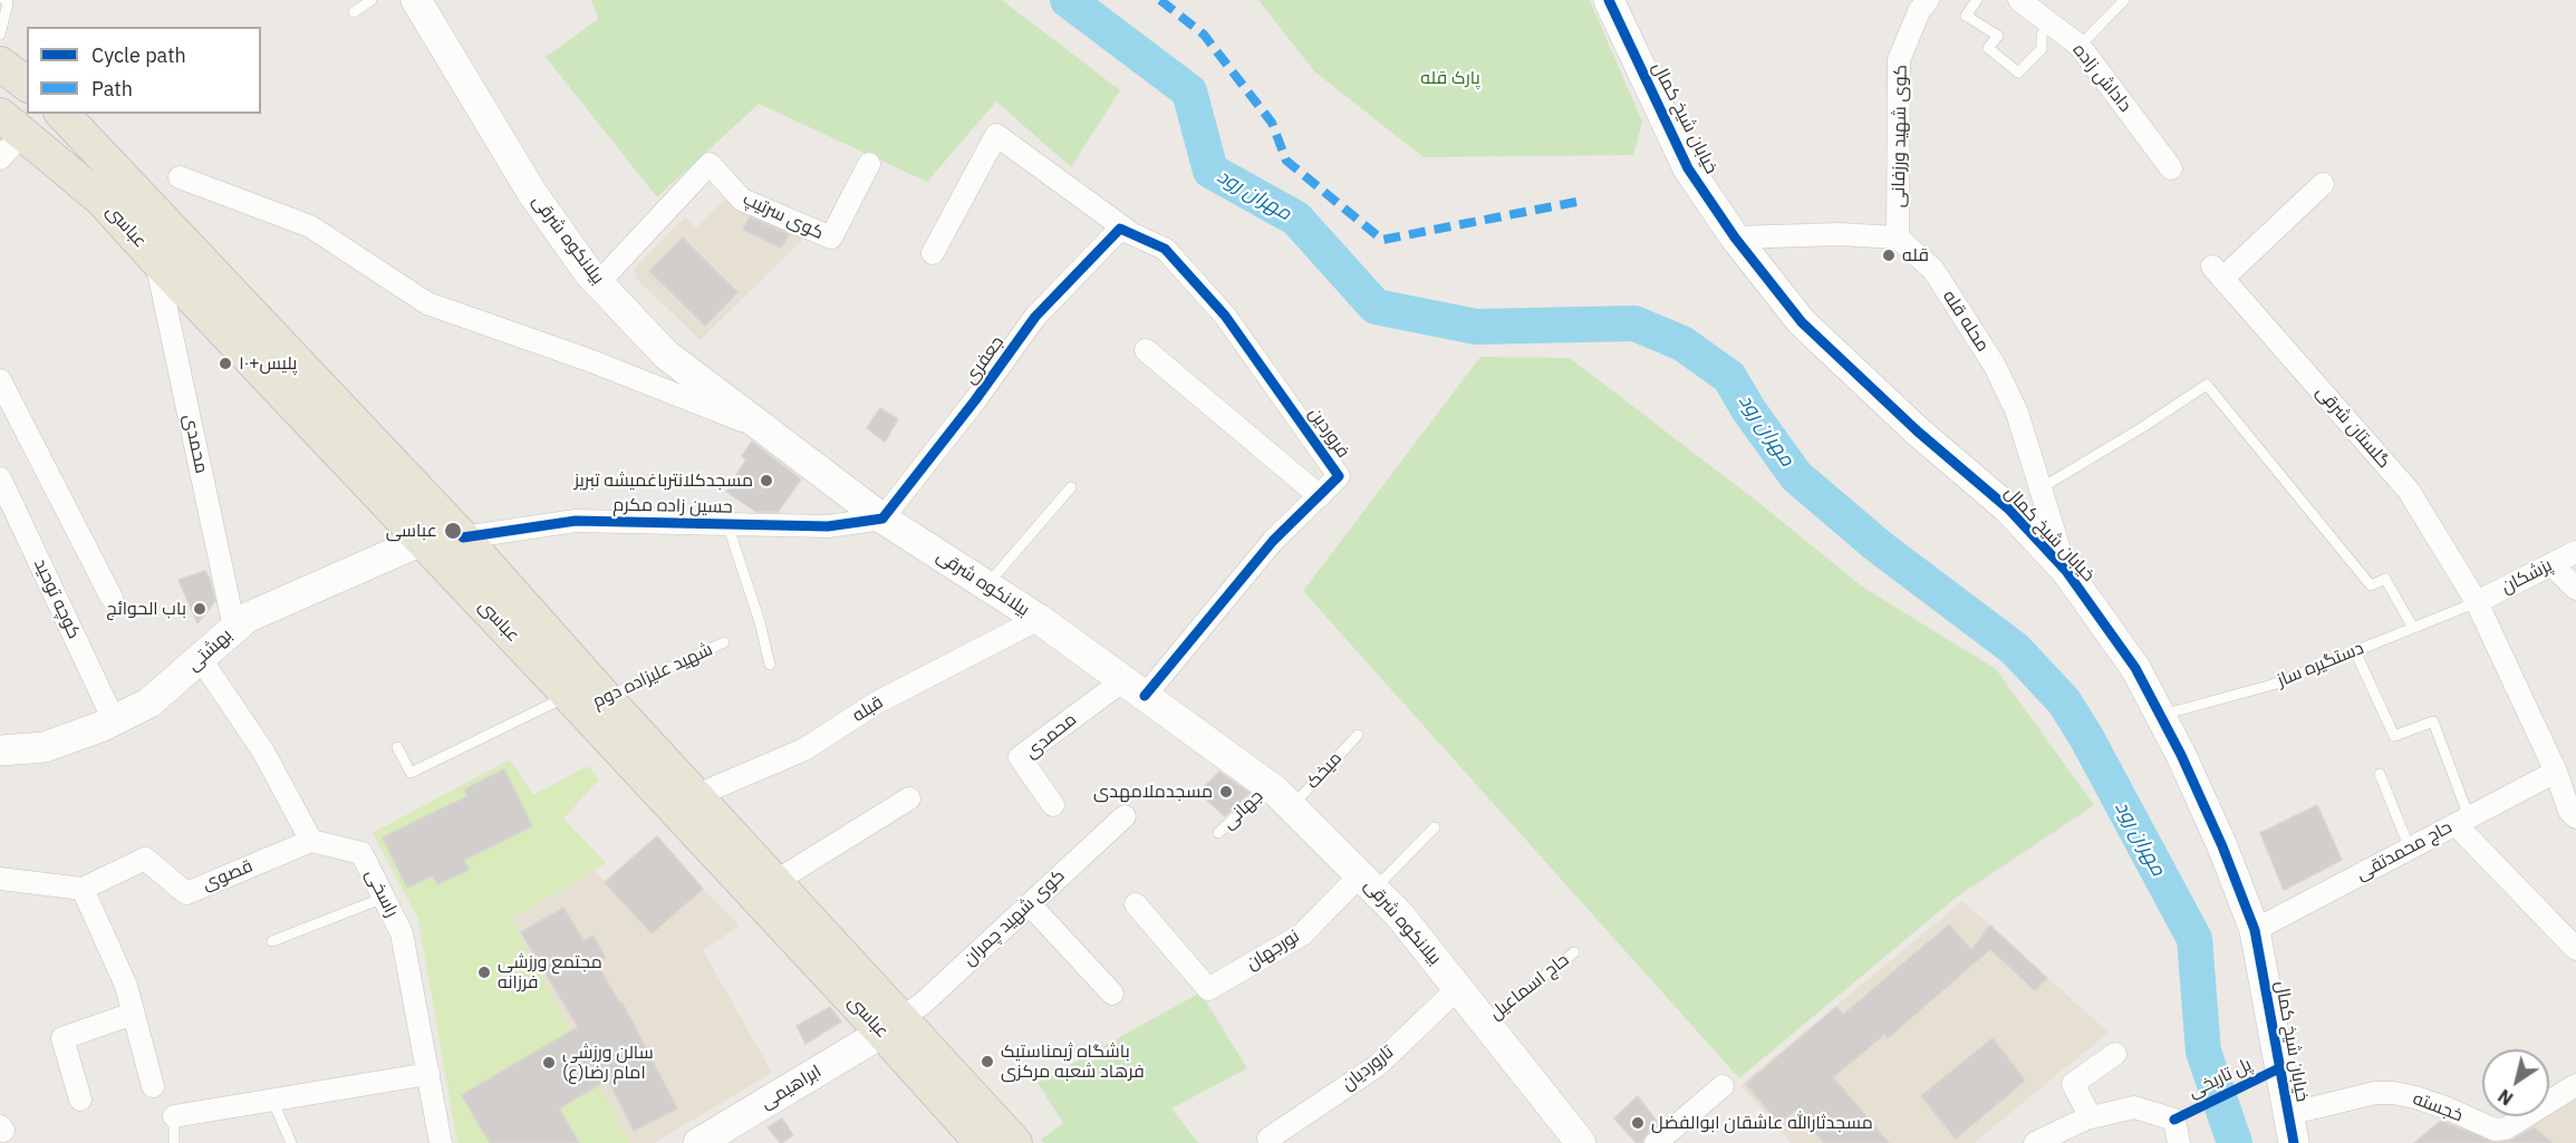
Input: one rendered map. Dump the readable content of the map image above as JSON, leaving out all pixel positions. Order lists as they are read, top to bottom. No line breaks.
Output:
{"streets":{"main road":["خیابان شیخ کمال","عباسى","بیلانکوه شرقی","بهشتی","ابراهیمی"],"street":["داداش زاده","کوی شهید ورزفانی","کوی سرتیپ","محله قله","جعفری","گلستان شرقی","فروردین","محمدی","حسین زاده مکرم","پزشکان","کوچه توحید","قبله","حاج محمدتقی","قصوی","راسخی","کوی شهید چمران","نورجهان","تاروردیان","خجسته"],"lane":["دستگیره ساز","شهید علیزاده دوم","میخک","جهانی","حاج اسماعیل"],"cycle path":["پل تاریخی"]},"crossings":[["خیابان شیخ کمال","محله قله"],["خیابان شیخ کمال","دستگیره ساز"],["خیابان شیخ کمال","حاج محمدتقی"],["خیابان شیخ کمال","خجسته"],["کوی شهید ورزفانی","محله قله"],["کوی سرتیپ","بیلانکوه شرقی"],["عباسى","محمدی"],["عباسى","حسین زاده مکرم"],["عباسى","بهشتی"],["عباسى","شهید علیزاده دوم"],["عباسى","قبله"],["عباسى","کوی شهید چمران"],["عباسى","ابراهیمی"],["بیلانکوه شرقی","جعفری"],["بیلانکوه شرقی","فروردین"],["بیلانکوه شرقی","محمدی"],["بیلانکوه شرقی","حسین زاده مکرم"],["بیلانکوه شرقی","قبله"],["بیلانکوه شرقی","میخک"],["بیلانکوه شرقی","جهانی"],["بیلانکوه شرقی","نورجهان"],["بیلانکوه شرقی","حاج اسماعیل"],["بیلانکوه شرقی","تاروردیان"],["جعفری","فروردین"],["جعفری","حسین زاده مکرم"],["گلستان شرقی","پزشکان"],["گلستان شرقی","دستگیره ساز"],["گلستان شرقی","حاج محمدتقی"],["فروردین","محمدی"],["محمدی","بهشتی"],["حسین زاده مکرم","بهشتی"],["پزشکان","دستگیره ساز"],["کوچه توحید","بهشتی"],["قصوی","راسخی"],["کوی شهید چمران","ابراهیمی"]],"water":["مهران رود"],"parks":["پارک قله"],"places":["قله","پلیس+۱۰","مسجدکلانترباغمیشه تبریز","عباسی","باب الحوائج","مسجدملامهدی","مجتمع ورزشی فرزانه","باشگاه ژیمناستیک فرهاد شعبه مرکزی","سالن ورزشی امام رضا(ع)","مسجدثارالله عاشقان ابوالفضل"],"legend":["Cycle path","Path"],"north":"bottom left"}
